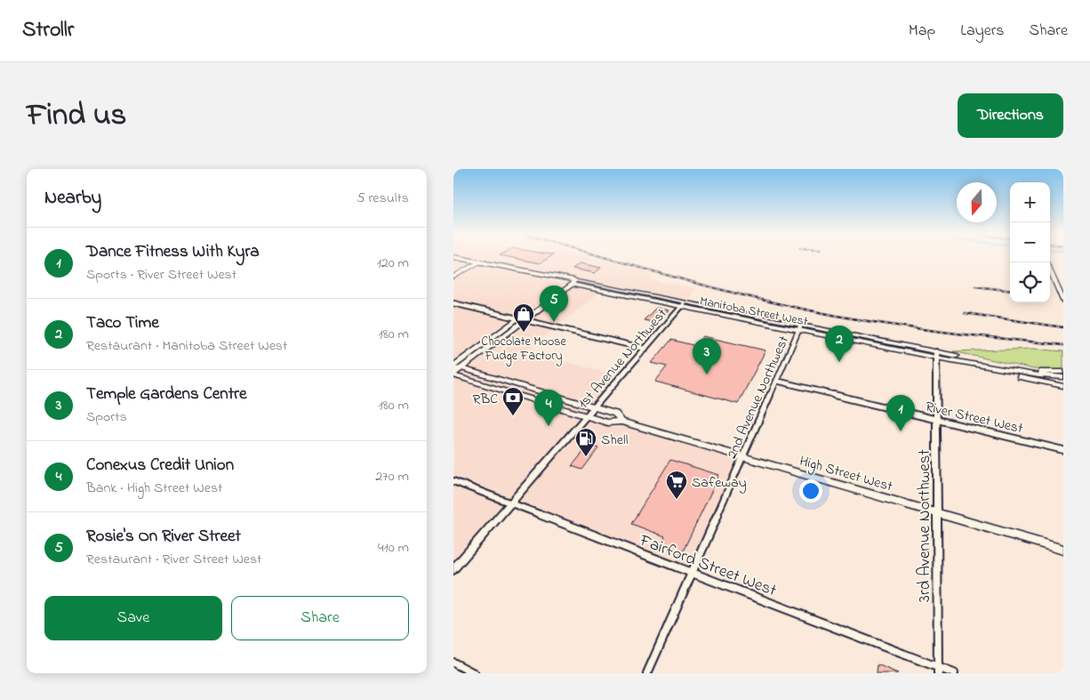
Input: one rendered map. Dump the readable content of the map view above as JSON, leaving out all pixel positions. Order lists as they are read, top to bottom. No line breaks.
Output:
{"streets":{"main road":["Manitoba Street West","High Street West"],"street":["1st Avenue Northwest","2nd Avenue Northwest","River Street West","3rd Avenue Northwest","Fairford Street West"]},"crossings":[["Manitoba Street West","1st Avenue Northwest"],["Manitoba Street West","2nd Avenue Northwest"],["Manitoba Street West","3rd Avenue Northwest"],["1st Avenue Northwest","High Street West"],["1st Avenue Northwest","Fairford Street West"],["2nd Avenue Northwest","River Street West"],["2nd Avenue Northwest","High Street West"],["2nd Avenue Northwest","Fairford Street West"],["River Street West","3rd Avenue Northwest"],["High Street West","3rd Avenue Northwest"],["3rd Avenue Northwest","Fairford Street West"]],"places":{"shop":["Chocolate Moose Fudge Factory"],"bank":["RBC"],"fuel station":["Shell"],"supermarket":["Safeway"]},"north":"bottom","page":{"header":"Strollr","nav":["Map","Layers","Share"],"title":"Find us","buttons":["Directions",["Save","Share"]],"heading":["Nearby","5 results"],"map_buttons":["+","−"],"list":[{"mark":"1","name":"Dance Fitness With Kyra","note":"Sports · River Street West","value":"120 m"},{"mark":"2","name":"Taco Time","note":"Restaurant · Manitoba Street West","value":"180 m"},{"mark":"3","name":"Temple Gardens Centre","note":"Sports","value":"180 m"},{"mark":"4","name":"Conexus Credit Union","note":"Bank · High Street West","value":"270 m"},{"mark":"5","name":"Rosie's On River Street","note":"Restaurant · River Street West","value":"410 m"}],"pins":["5","2","3","4","1"]}}
